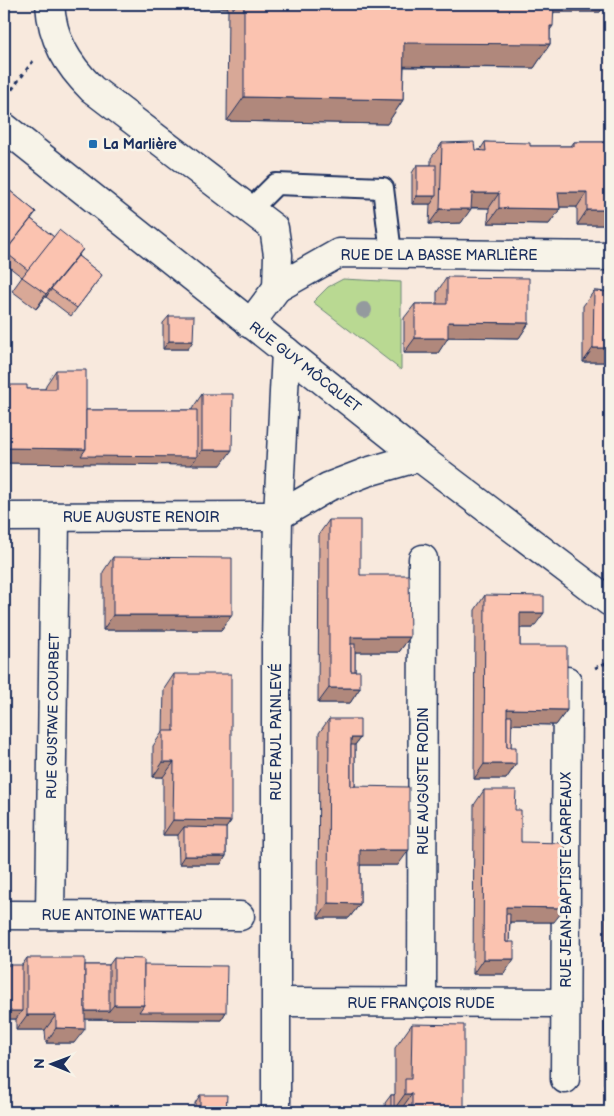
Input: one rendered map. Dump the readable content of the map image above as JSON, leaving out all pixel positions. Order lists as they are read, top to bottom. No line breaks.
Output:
{"streets":{"street":["RUE DE LA BASSE MARLIÈRE","RUE GUY MÔCQUET","RUE AUGUSTE RENOIR","RUE GUSTAVE COURBET","RUE PAUL PAINLEVÉ","RUE AUGUSTE RODIN","RUE JEAN-BAPTISTE CARPEAUX","RUE ANTOINE WATTEAU","RUE FRANÇOIS RUDE"]},"crossings":[["RUE DE LA BASSE MARLIÈRE","RUE GUY MÔCQUET"],["RUE GUY MÔCQUET","RUE PAUL PAINLEVÉ"],["RUE AUGUSTE RENOIR","RUE GUSTAVE COURBET"],["RUE AUGUSTE RENOIR","RUE PAUL PAINLEVÉ"],["RUE GUSTAVE COURBET","RUE ANTOINE WATTEAU"],["RUE PAUL PAINLEVÉ","RUE FRANÇOIS RUDE"],["RUE AUGUSTE RODIN","RUE FRANÇOIS RUDE"],["RUE JEAN-BAPTISTE CARPEAUX","RUE FRANÇOIS RUDE"]],"places":{"transit":["La Marlière"]},"north":"left"}
